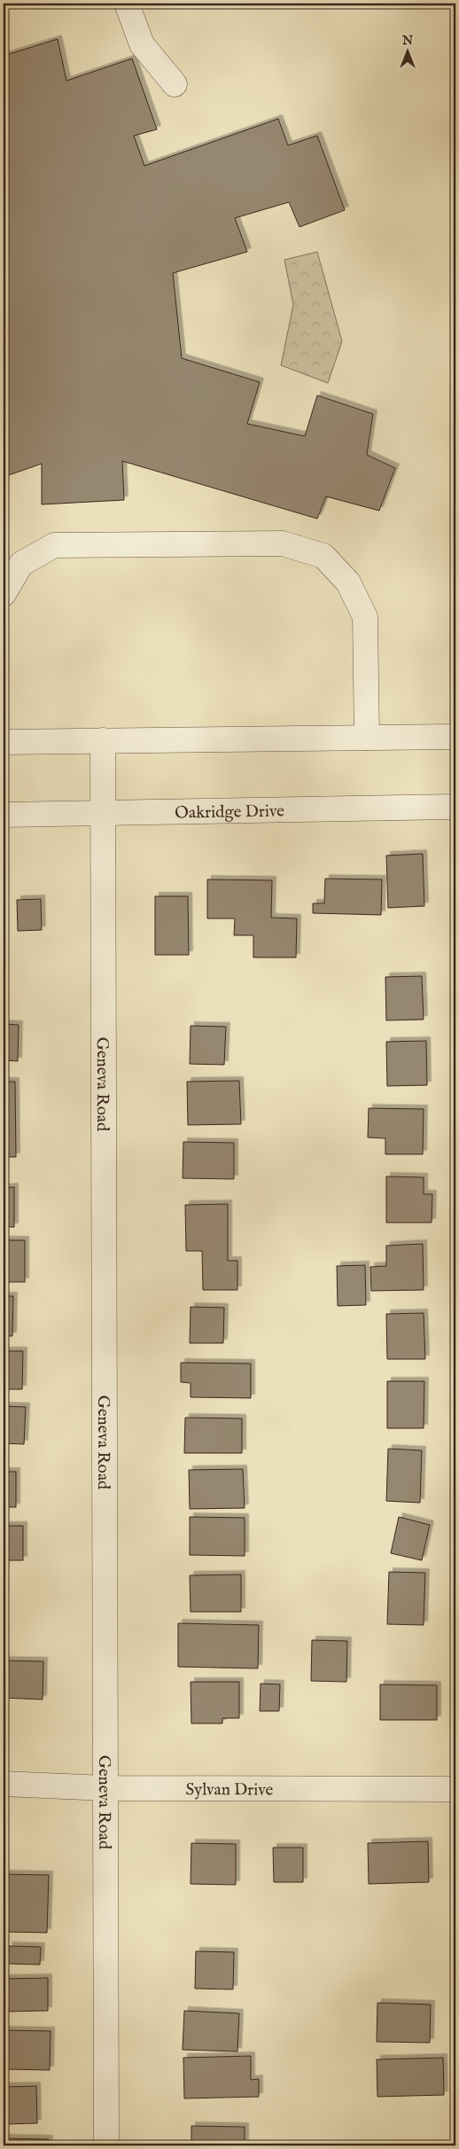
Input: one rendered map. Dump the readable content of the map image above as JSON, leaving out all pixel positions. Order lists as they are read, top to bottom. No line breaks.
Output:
{"streets":{"street":["Oakridge Drive","Geneva Road","Sylvan Drive"]},"crossings":[["Oakridge Drive","Geneva Road"],["Geneva Road","Sylvan Drive"]],"north":"top"}
